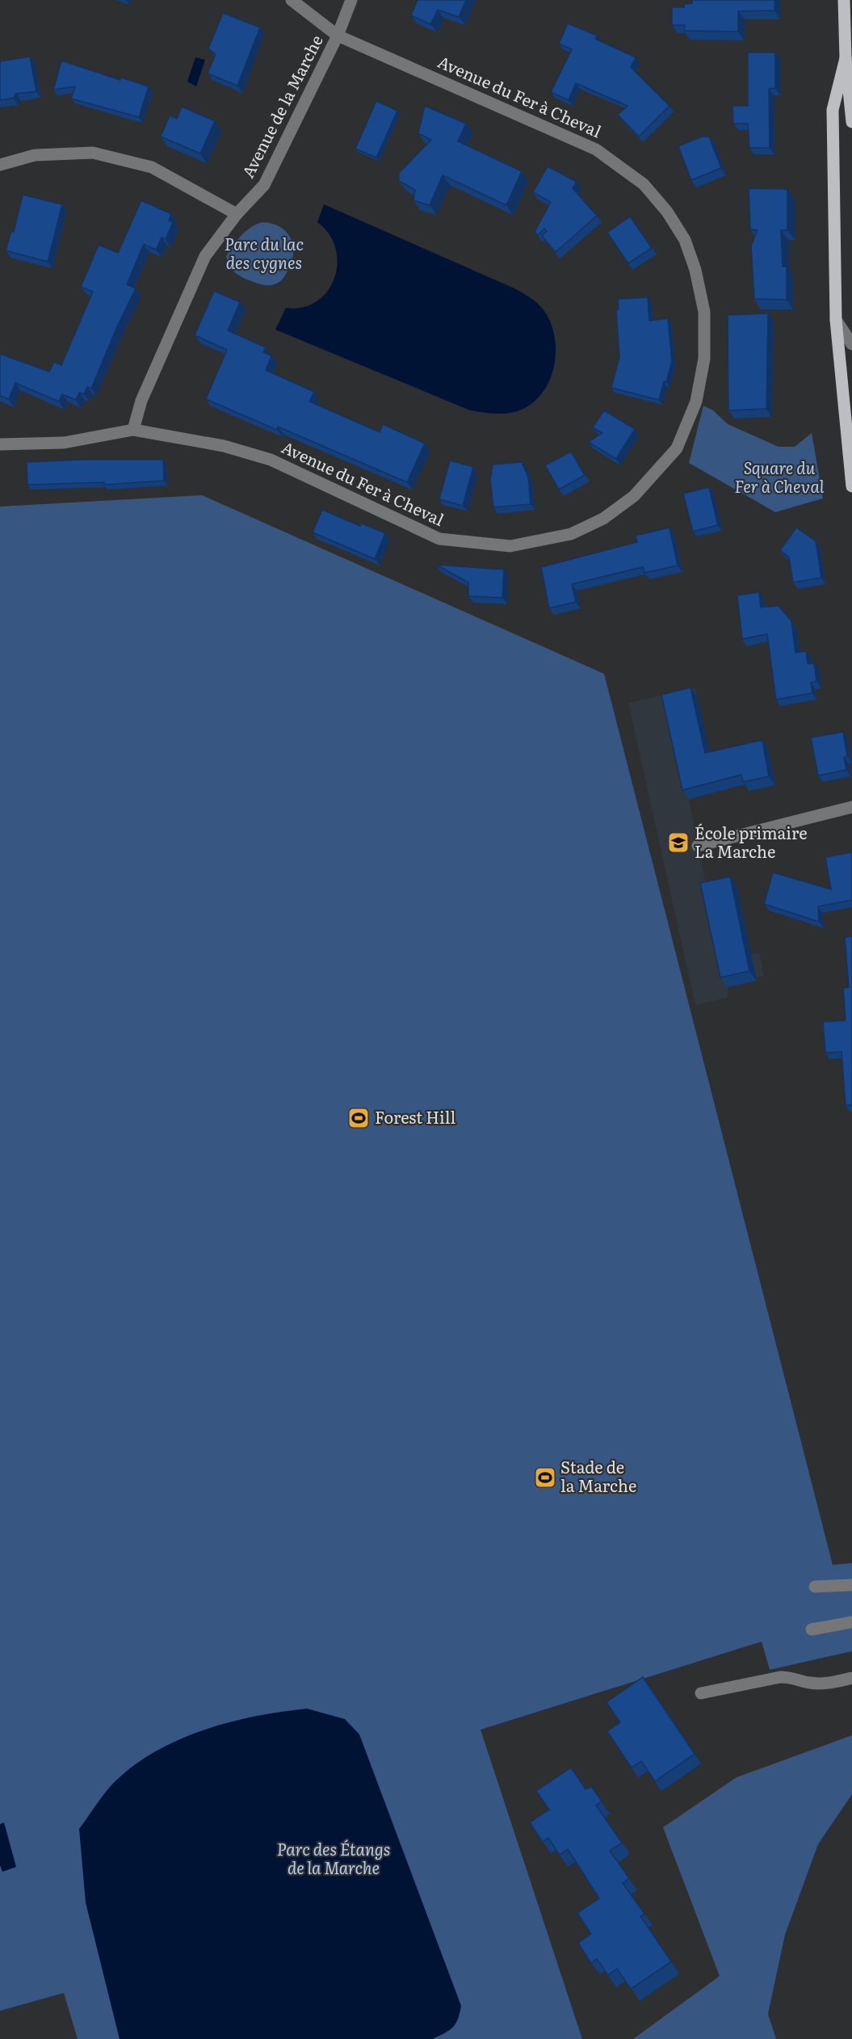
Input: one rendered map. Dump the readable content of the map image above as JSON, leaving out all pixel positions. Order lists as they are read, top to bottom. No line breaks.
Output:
{"streets":{"street":["Avenue du Fer à Cheval","Avenue de la Marche"]},"crossings":[["Avenue du Fer à Cheval","Avenue de la Marche"]],"parks":["Parc du lac des cygnes","Square du Fer à Cheval","Parc des Étangs de la Marche"],"places":{"school or university":["École primaire La Marche"],"sports":["Forest Hill","Stade de la Marche"]}}
